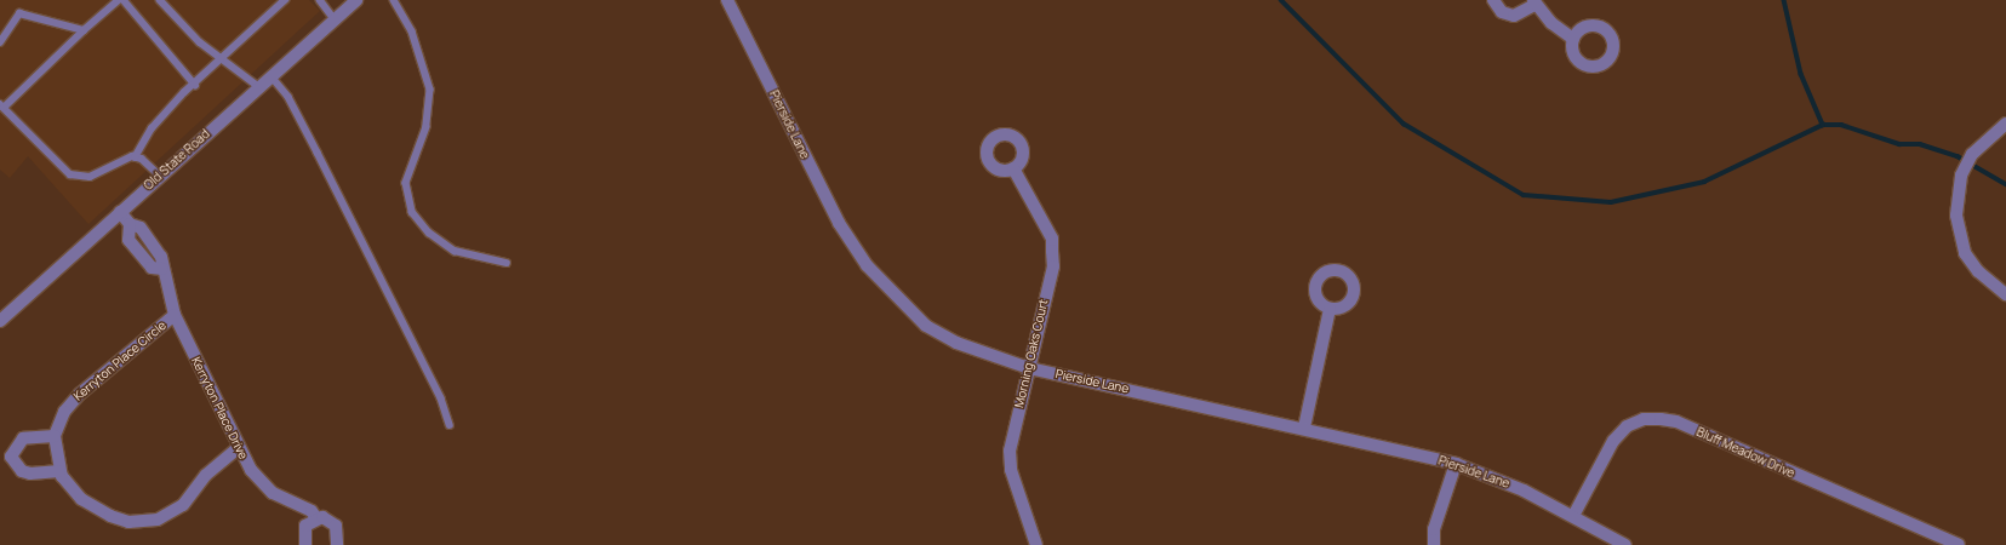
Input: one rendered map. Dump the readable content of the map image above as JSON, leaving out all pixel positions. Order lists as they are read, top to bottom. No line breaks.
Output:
{"streets":{"street":["Pierside Lane","Old State Road","Morning Oaks Court","Kerryton Place Circle","Kerryton Place Drive","Bluff Meadow Drive"]},"crossings":[["Pierside Lane","Morning Oaks Court"],["Pierside Lane","Bluff Meadow Drive"],["Old State Road","Kerryton Place Drive"],["Kerryton Place Circle","Kerryton Place Drive"]]}
